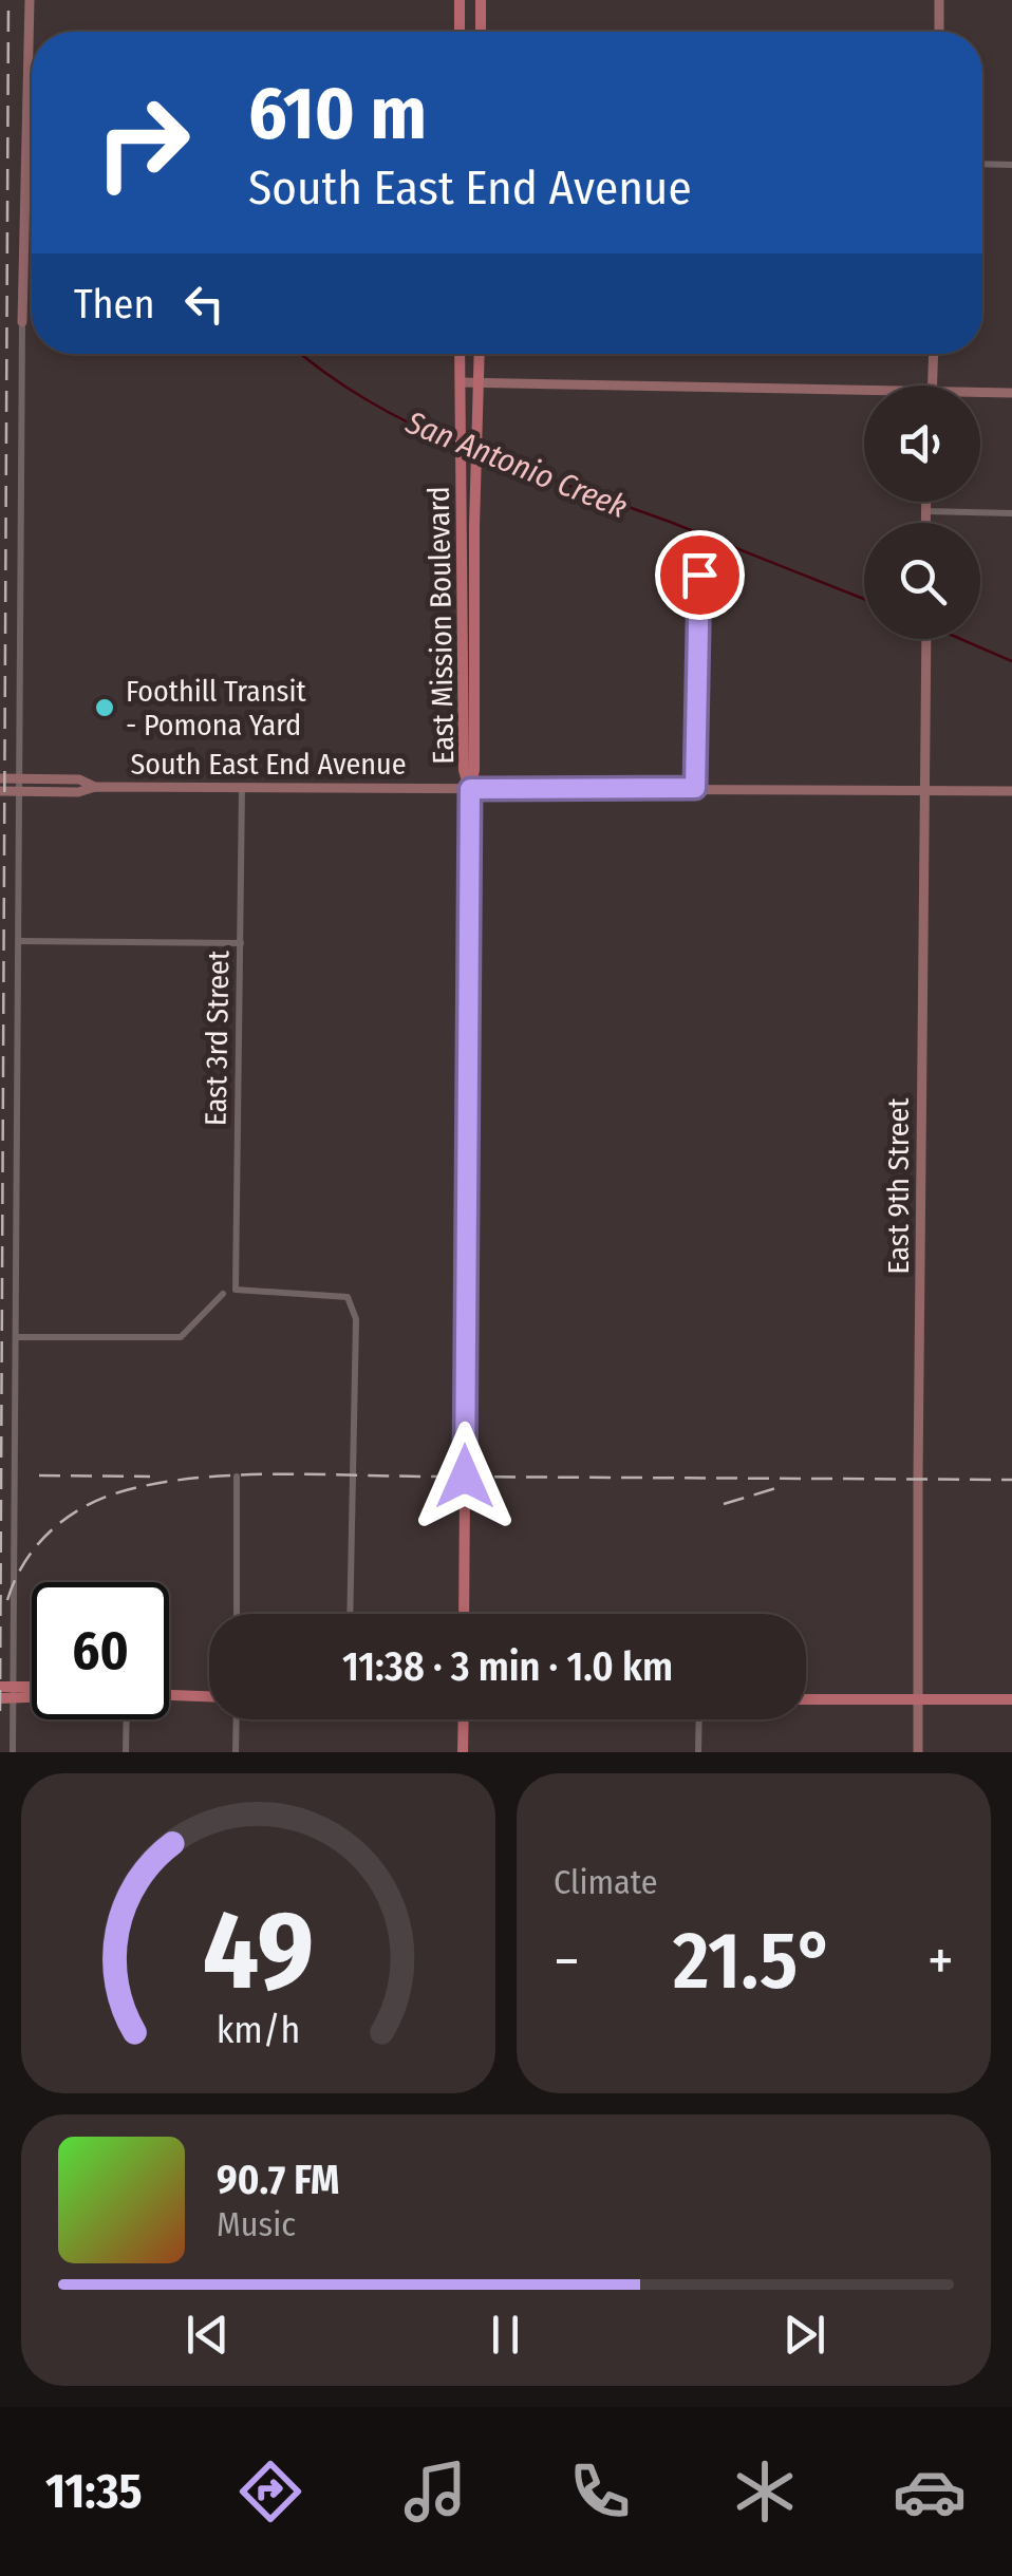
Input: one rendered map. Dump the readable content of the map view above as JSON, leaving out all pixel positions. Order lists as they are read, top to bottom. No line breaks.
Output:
{"streets":{"main road":["East Mission Boulevard"],"street":["South East End Avenue","East 3rd Street","East 9th Street"]},"crossings":[["East Mission Boulevard","South East End Avenue"],["South East End Avenue","East 3rd Street"],["South East End Avenue","East 9th Street"]],"water":["San Antonio Creek"],"places":["Foothill Transit - Pomona Yard"],"page":{"turn":["610 m","South East End Avenue"],"then":"Then","limit":"60","trip":"11:38 · 3 min · 1.0 km","tile":"Climate","heat":["−","21.5°","+"],"song":["90.7 FM","Music"],"tabs":"11:35","gauge":["49","km/h"]}}
